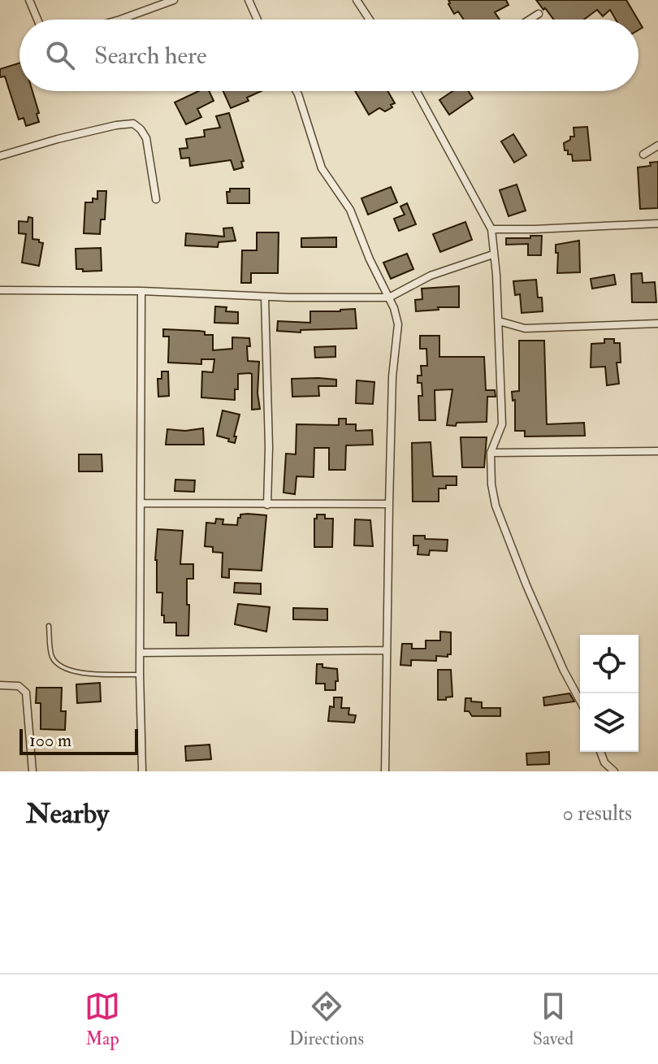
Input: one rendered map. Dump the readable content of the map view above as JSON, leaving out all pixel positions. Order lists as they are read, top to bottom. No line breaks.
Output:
{"scale_bar":"100 m","page":{"search":"Search here","scale":"100 m","heading":["Nearby","0 results"],"nav":["Map","Directions","Saved"]}}
